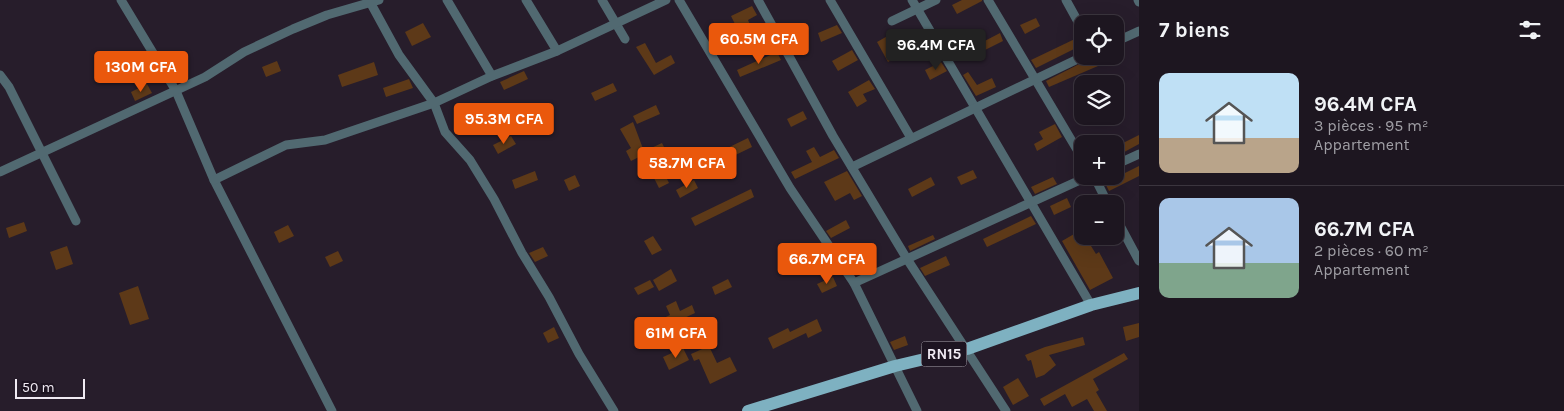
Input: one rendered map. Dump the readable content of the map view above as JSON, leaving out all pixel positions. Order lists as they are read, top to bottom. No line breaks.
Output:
{"streets":{"main road":["RN15"]},"scale_bar":"50 m","page":{"heading":"7 biens","map_buttons":["+","−"],"price":["60.5M CFA","96.4M CFA","130M CFA","95.3M CFA","58.7M CFA","66.7M CFA","61M CFA"],"list":[{"name":"96.4M CFA","note":"3 pièces · 95 m² · Appartement"},{"name":"66.7M CFA","note":"2 pièces · 60 m² · Appartement"}],"scale":"50 m"}}
